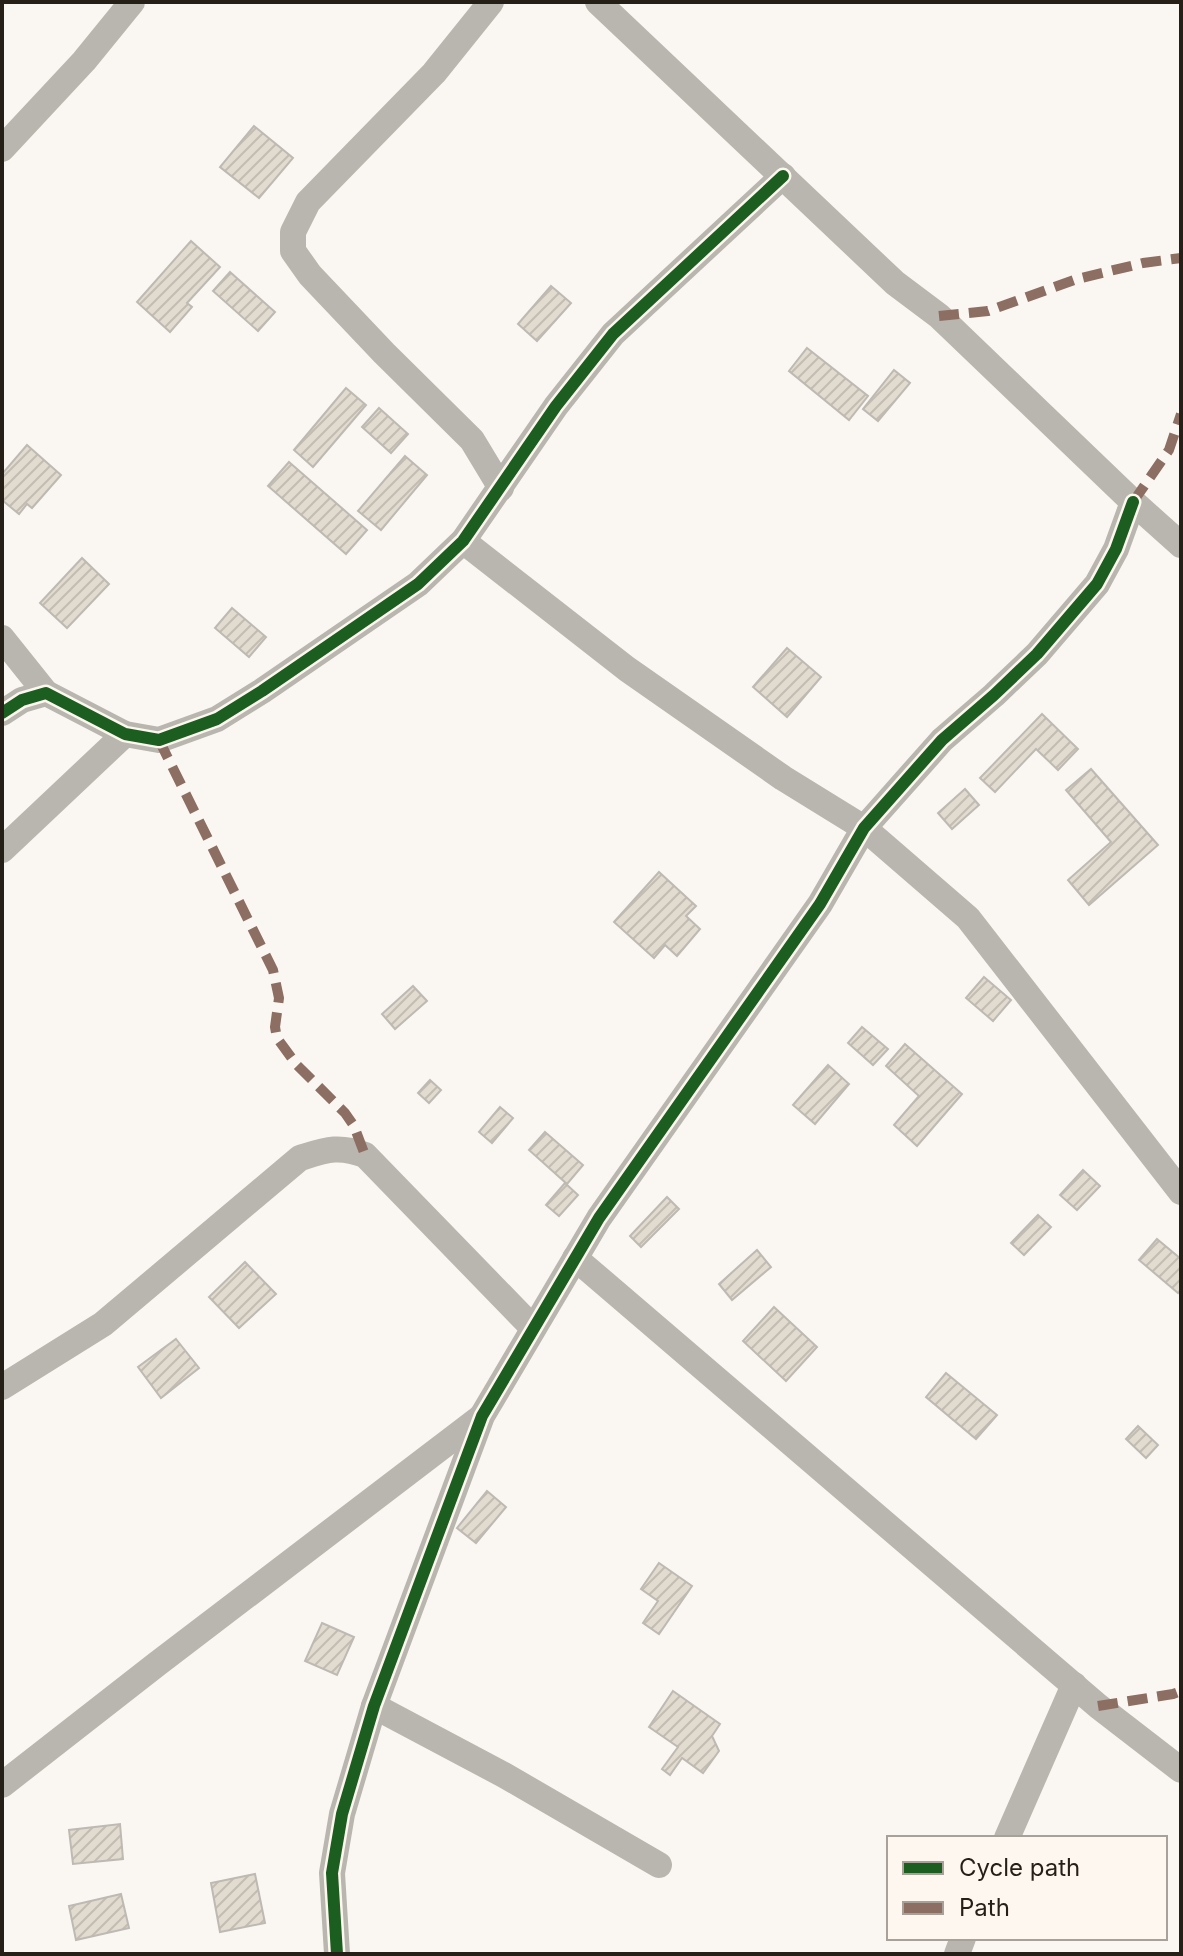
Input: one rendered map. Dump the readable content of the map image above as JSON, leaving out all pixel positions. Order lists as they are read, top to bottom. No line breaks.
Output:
{"legend":["Cycle path","Path"]}
